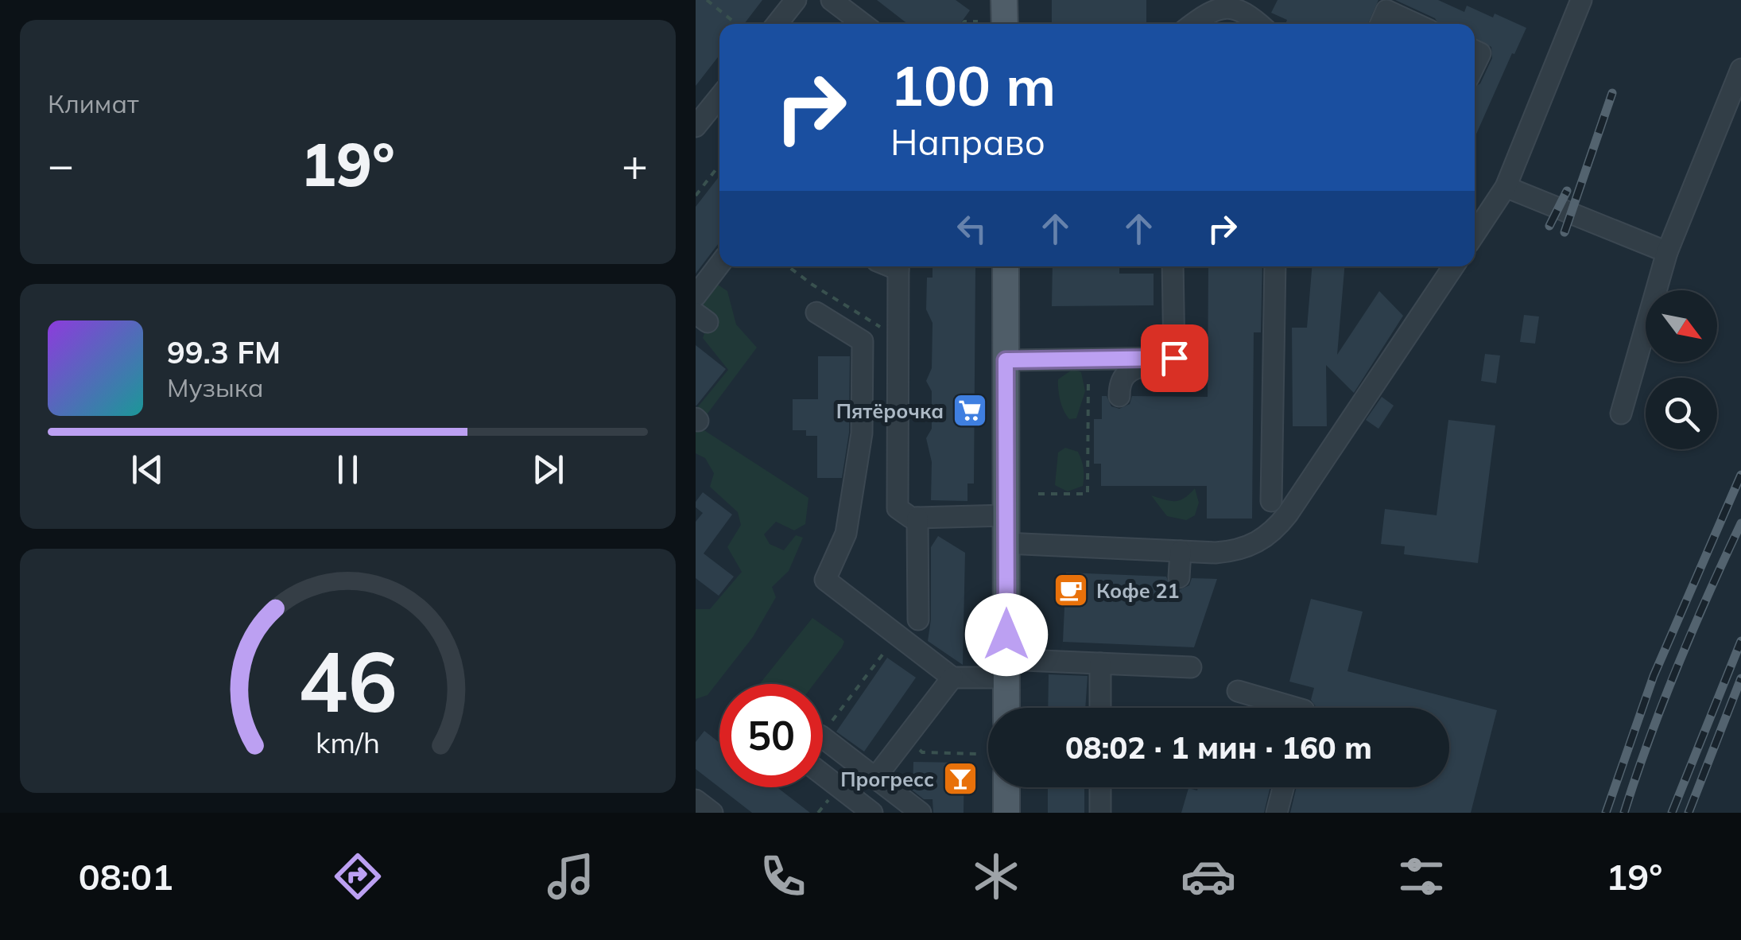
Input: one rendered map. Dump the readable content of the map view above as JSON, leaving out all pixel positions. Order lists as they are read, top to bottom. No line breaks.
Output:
{"places":{"supermarket":["Пятёрочка"],"cafe":["Кофе 21"],"bar":["Прогресс"]},"north":"bottom right","page":{"tile":"Климат","turn":["100 m","Направо"],"heat":["−","19°","+"],"song":["99.3 FM","Музыка"],"limit":"50","trip":"08:02 · 1 мин · 160 m","tabs":["08:01","19°"],"gauge":["46","km/h"]}}
